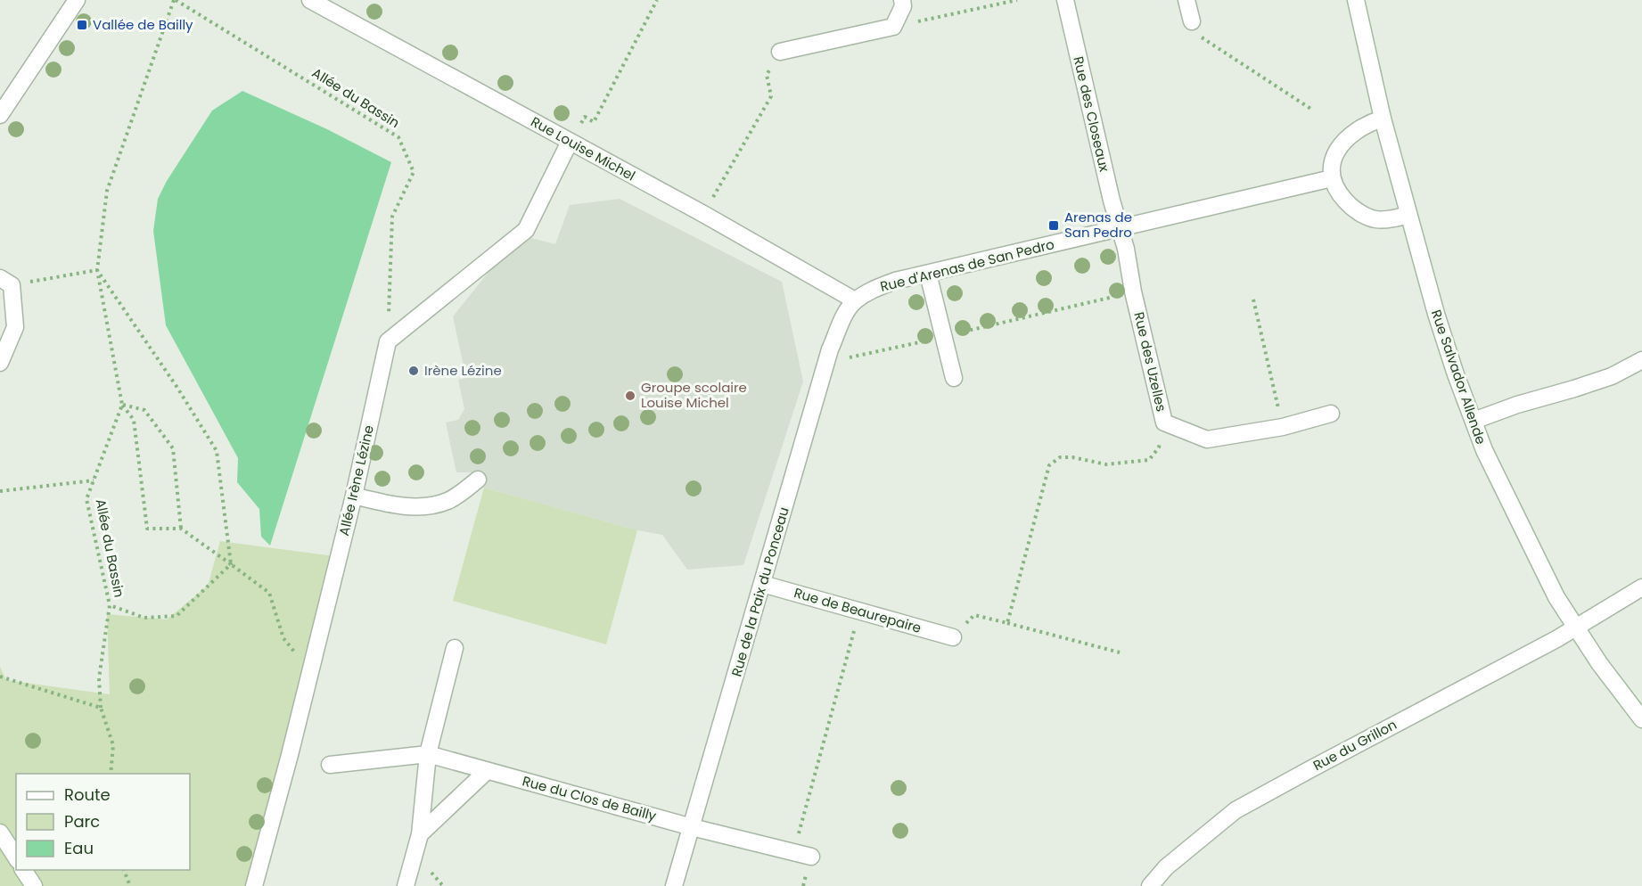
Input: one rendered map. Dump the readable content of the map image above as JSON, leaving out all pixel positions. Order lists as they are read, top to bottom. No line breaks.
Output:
{"streets":{"street":["Rue des Closeaux","Rue Louise Michel","Rue d'Arenas de San Pedro","Rue des Uzelles","Rue Salvador Allende","Allée Irène Lézine","Rue de la Paix du Ponceau","Rue de Beaurepaire","Rue du Grillon","Rue du Clos de Bailly"],"path":["Allée du Bassin"]},"crossings":[["Allée du Bassin","Allée Irène Lézine"],["Rue des Closeaux","Rue d'Arenas de San Pedro"],["Rue des Closeaux","Rue des Uzelles"],["Rue Louise Michel","Rue d'Arenas de San Pedro"],["Rue Louise Michel","Rue de la Paix du Ponceau"],["Rue d'Arenas de San Pedro","Rue des Uzelles"],["Rue d'Arenas de San Pedro","Rue de la Paix du Ponceau"],["Rue Salvador Allende","Rue du Grillon"],["Rue de la Paix du Ponceau","Rue de Beaurepaire"],["Rue de la Paix du Ponceau","Rue du Clos de Bailly"]],"places":{"transit":["Vallée de Bailly","Arenas de San Pedro"],"other":["Irène Lézine","Groupe scolaire Louise Michel"]},"legend":["Route","Parc","Eau"]}
